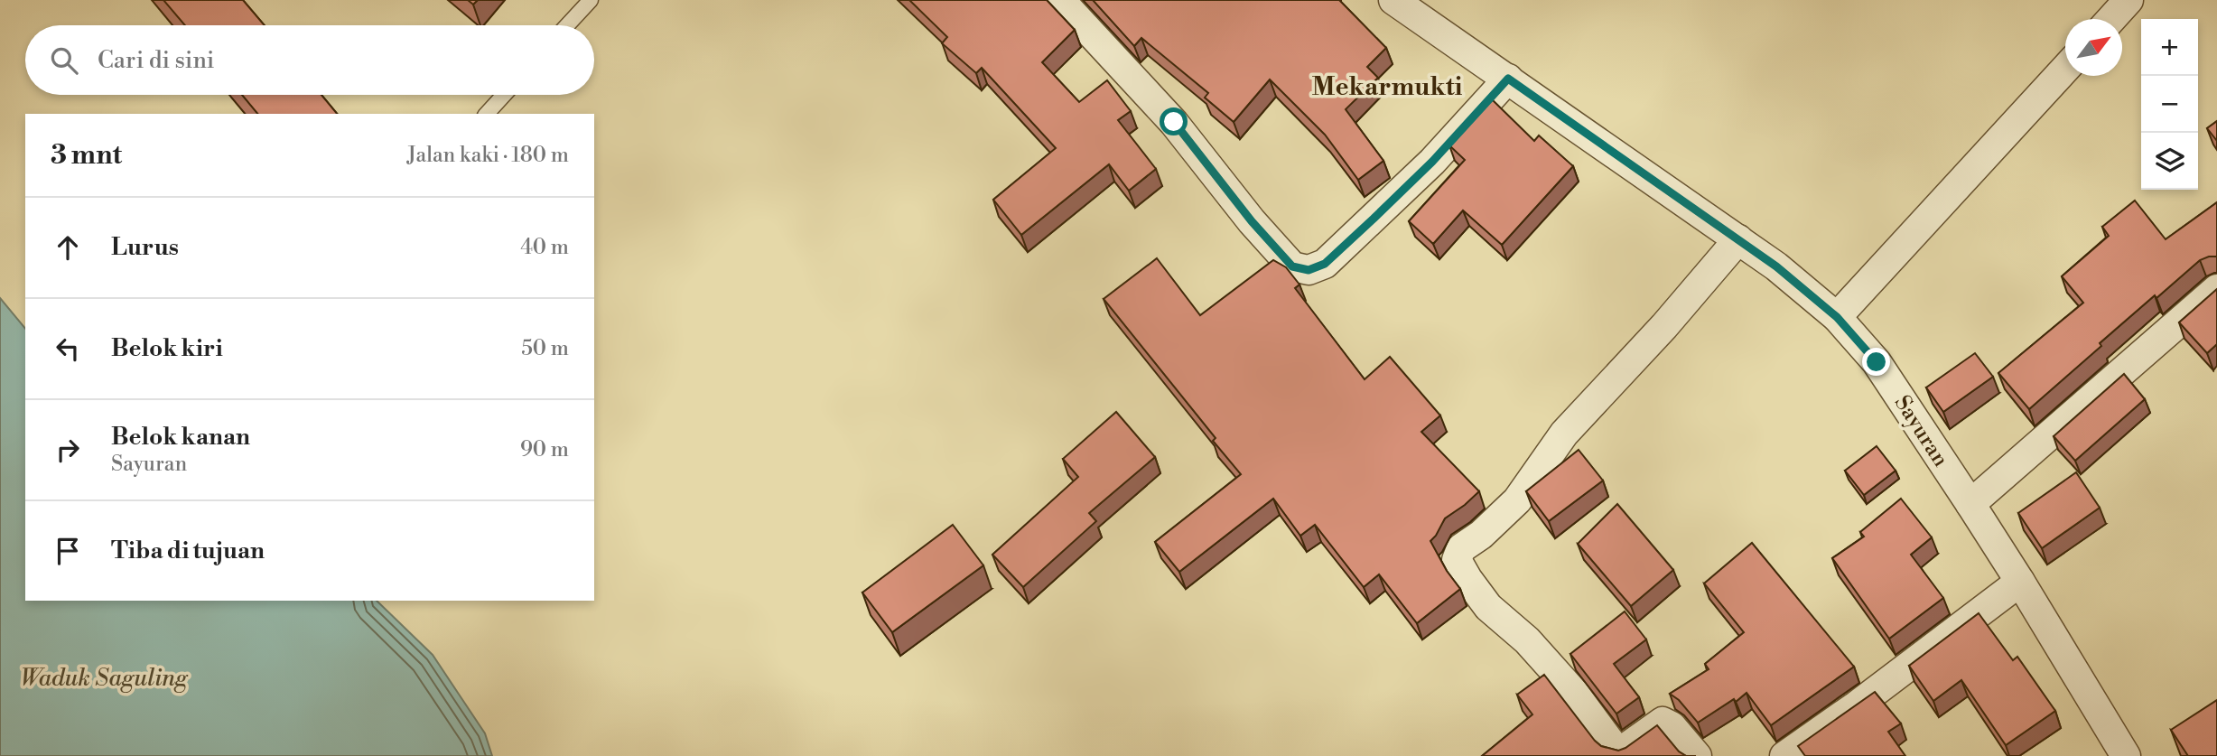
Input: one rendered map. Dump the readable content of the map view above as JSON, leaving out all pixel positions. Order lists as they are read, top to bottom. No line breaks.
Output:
{"streets":{"street":["Sayuran"]},"districts":["Mekarmukti"],"water":["Waduk Saguling"],"north":"top right","page":{"map_buttons":["+","−"],"search":"Cari di sini","heading":["3 mnt","Jalan kaki · 180 m"],"list":[["Lurus","40 m"],["Belok kiri","50 m"],["Belok kanan","Sayuran","90 m"],"Tiba di tujuan"]}}
